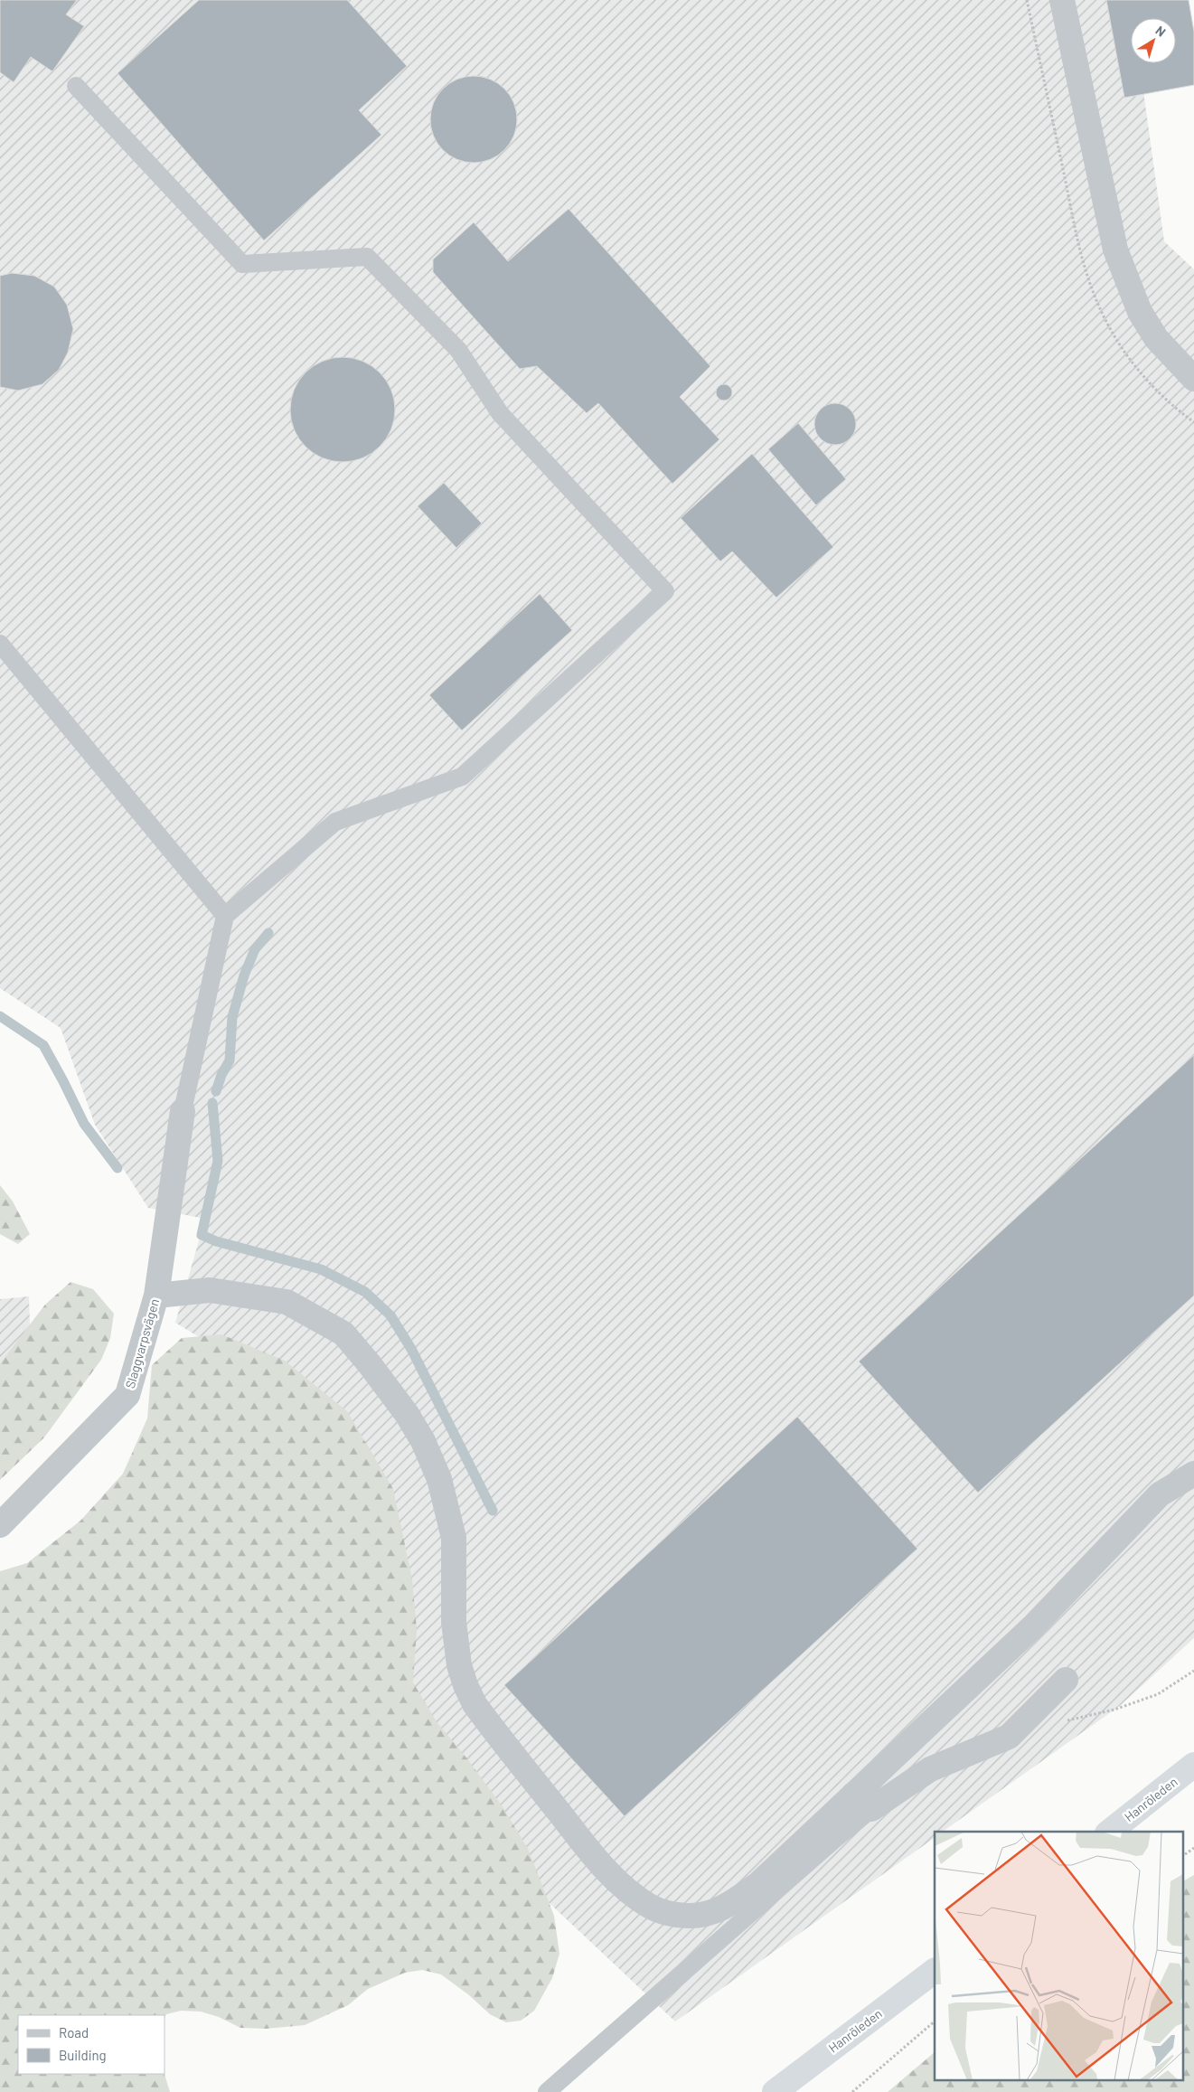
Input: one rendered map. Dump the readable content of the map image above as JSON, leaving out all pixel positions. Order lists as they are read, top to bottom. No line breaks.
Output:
{"streets":{"highway":["Hanröleden"],"street":["Slaggvarpsvägen"]},"legend":["Road","Building"],"north":"top right"}
